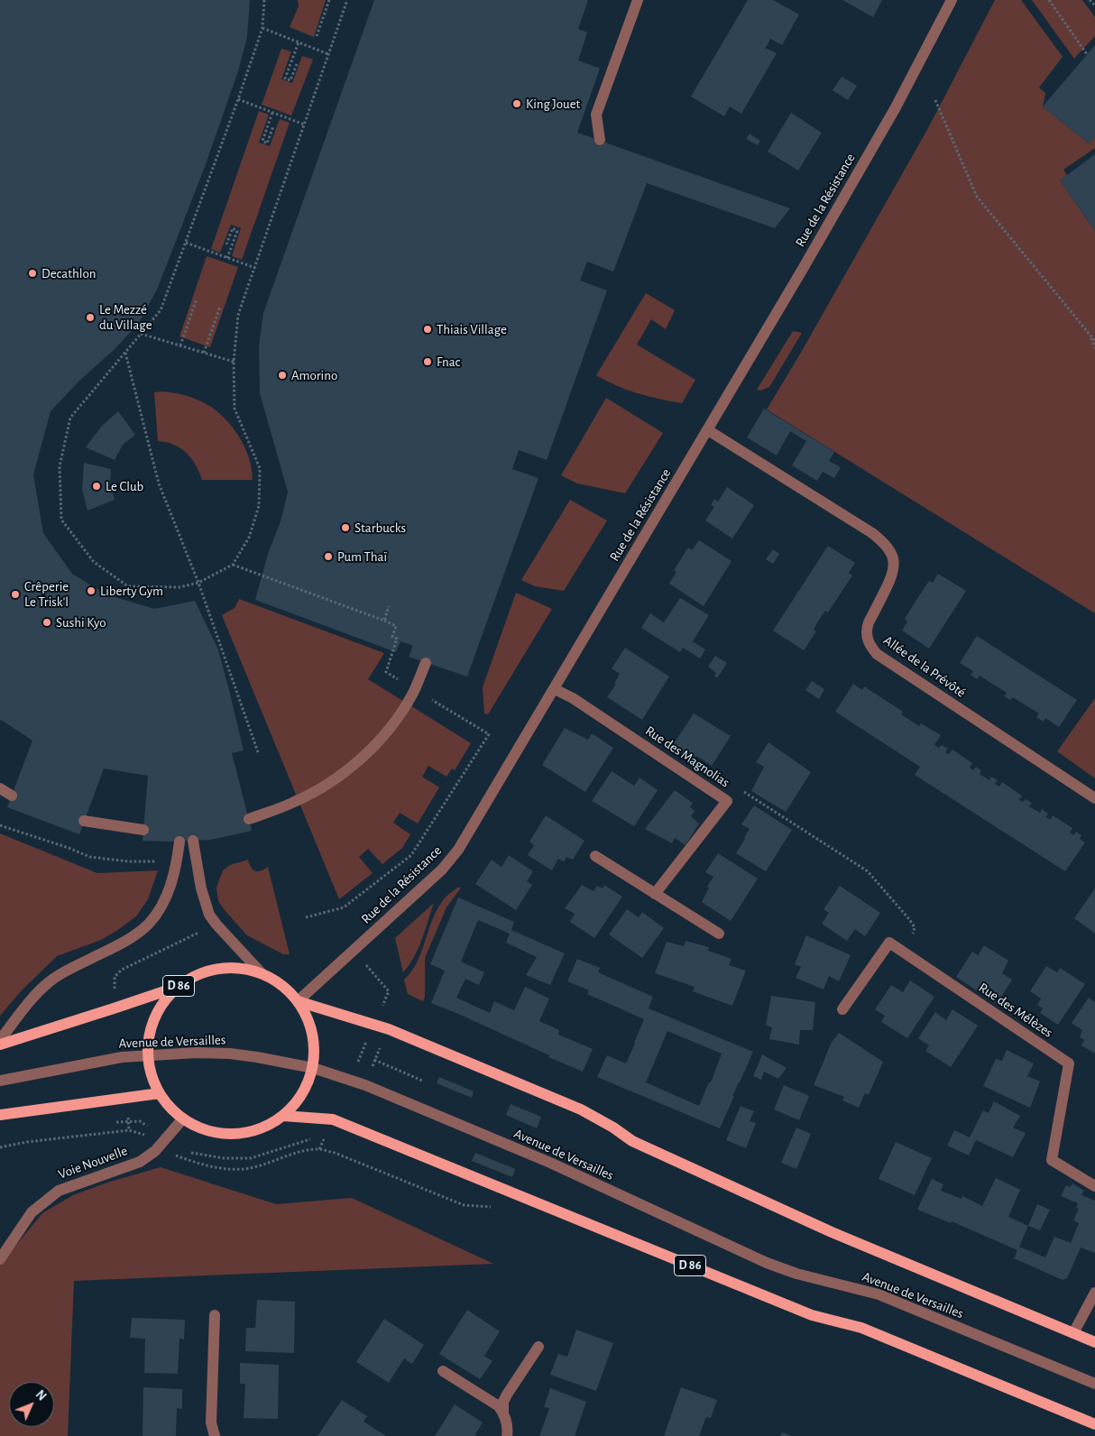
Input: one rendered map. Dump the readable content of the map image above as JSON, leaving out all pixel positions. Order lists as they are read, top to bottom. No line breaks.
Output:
{"streets":{"main road":["D 86","Avenue de Versailles"],"street":["Rue de la Résistance","Allée de la Prévôté","Rue des Magnolias","Rue des Mélèzes","Voie Nouvelle"]},"crossings":[["Rue de la Résistance","Allée de la Prévôté"],["Rue de la Résistance","Rue des Magnolias"],["Rue de la Résistance","D 86"],["Rue de la Résistance","Avenue de Versailles"],["D 86","Avenue de Versailles"],["D 86","Voie Nouvelle"]],"places":["King Jouet","Decathlon","Le Mezzé du Village","Thiais Village","Fnac","Amorino","Le Club","Starbucks","Pum Thaï","Liberty Gym","Crêperie Le Trisk'l","Sushi Kyo"],"north":"top right"}
